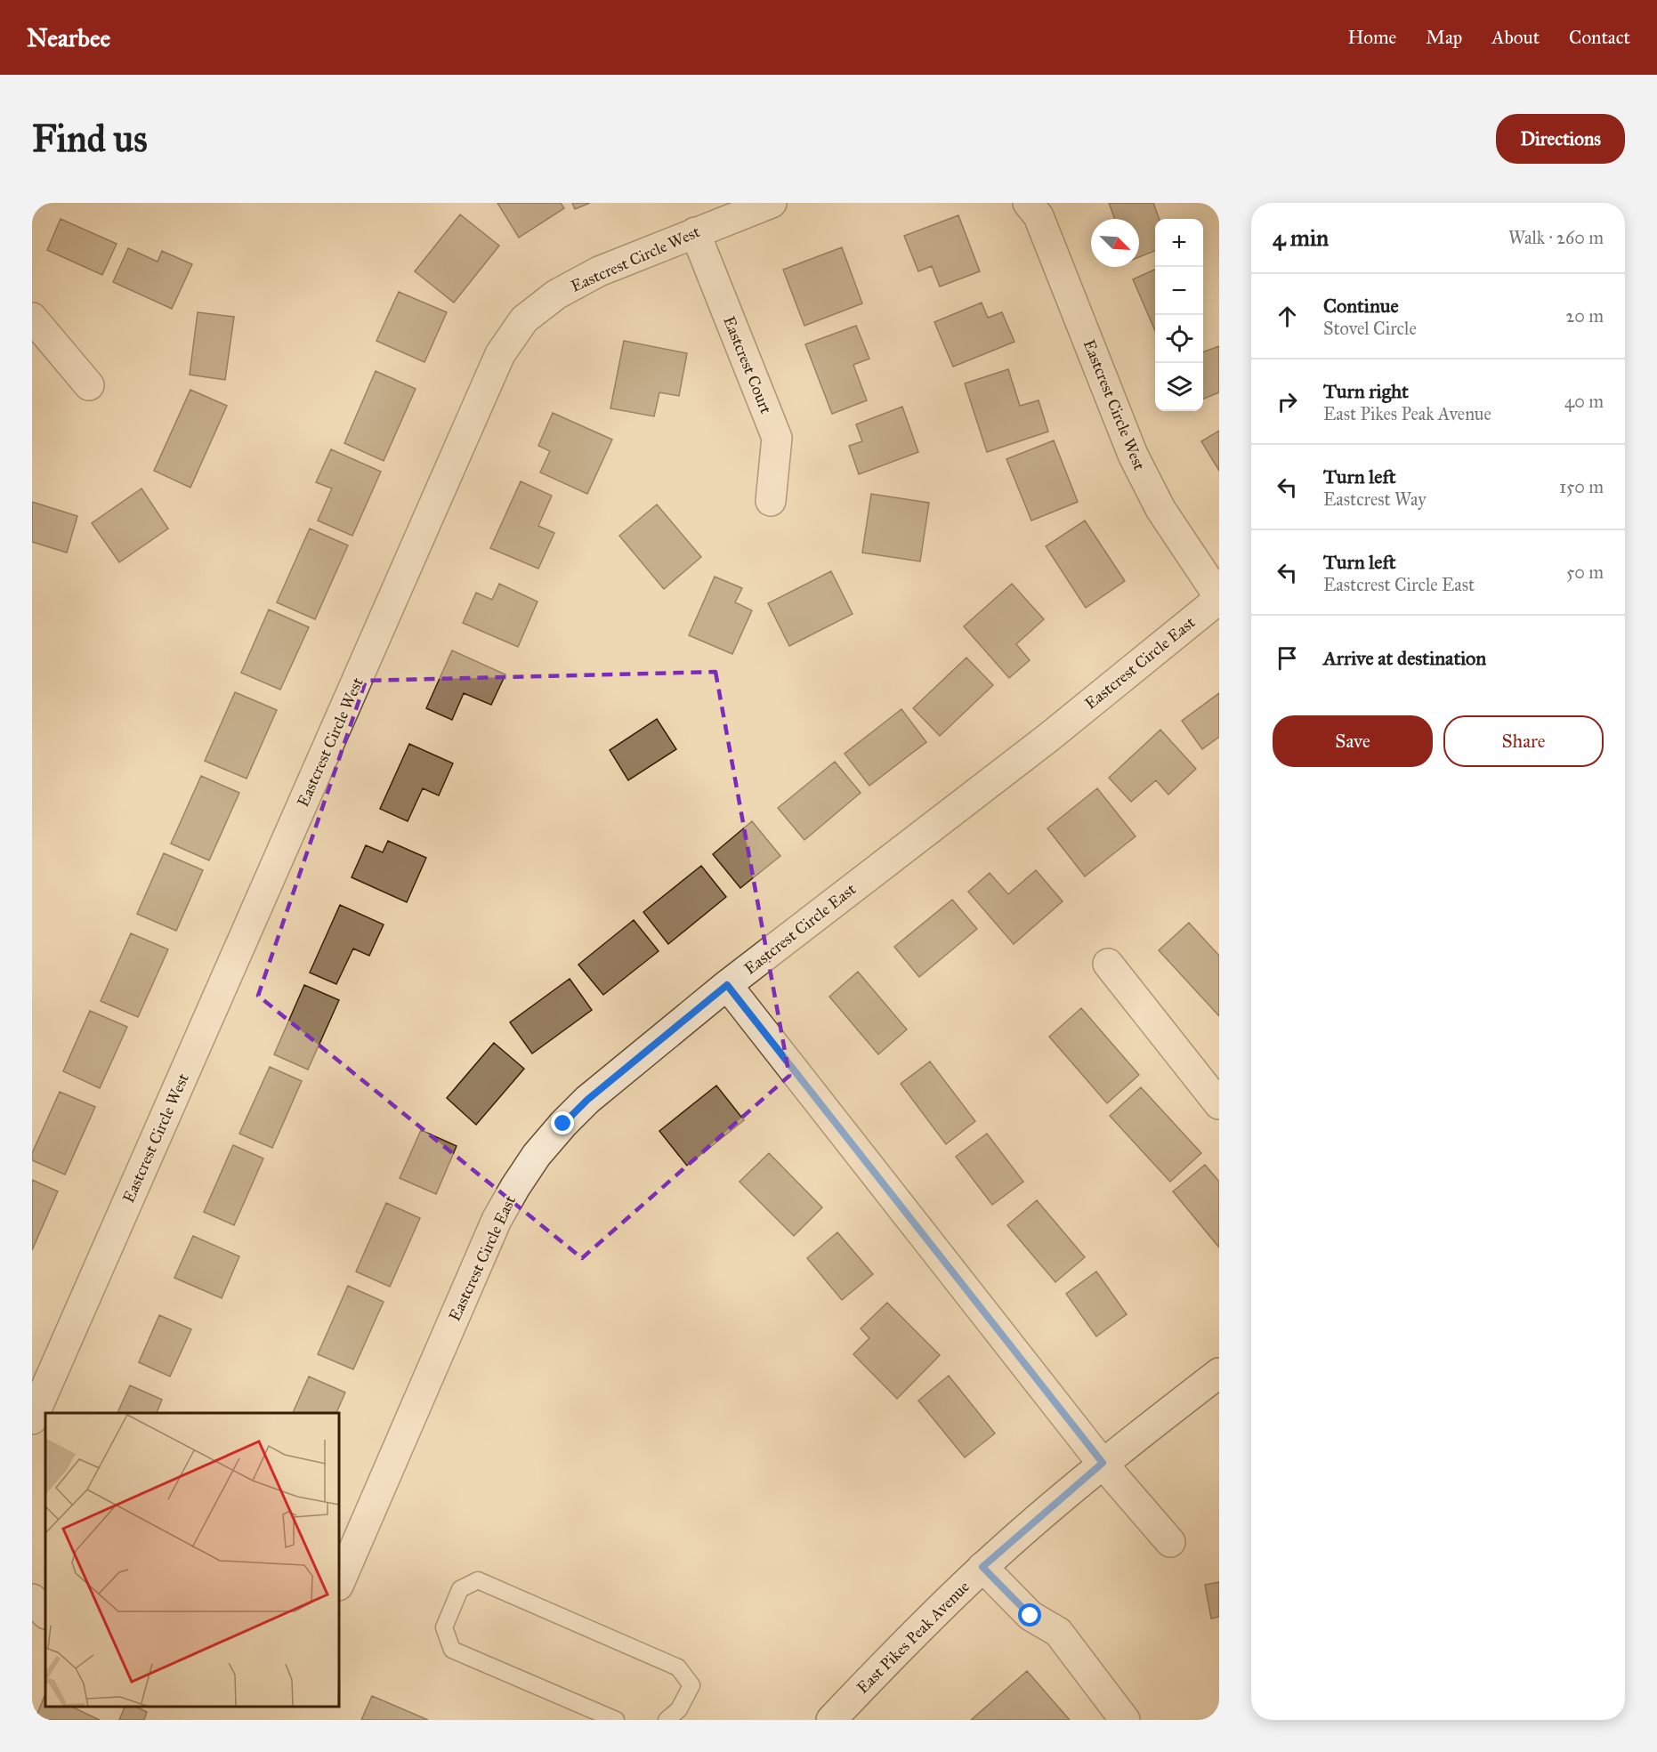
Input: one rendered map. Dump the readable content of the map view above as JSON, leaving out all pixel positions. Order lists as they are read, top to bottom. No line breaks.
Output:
{"streets":{"street":["Eastcrest Circle West","Eastcrest Court","Eastcrest Circle East","East Pikes Peak Avenue"]},"crossings":[["Eastcrest Circle West","Eastcrest Court"],["Eastcrest Circle West","Eastcrest Circle East"]],"north":"bottom right","page":{"header":"Nearbee","nav":["Home","Map","About","Contact"],"buttons":["Directions",["Save","Share"]],"title":"Find us","heading":["4 min","Walk · 260 m"],"map_buttons":["+","−"],"list":[["Continue","Stovel Circle","20 m"],["Turn right","East Pikes Peak Avenue","40 m"],["Turn left","Eastcrest Way","150 m"],["Turn left","Eastcrest Circle East","50 m"],"Arrive at destination"]}}
